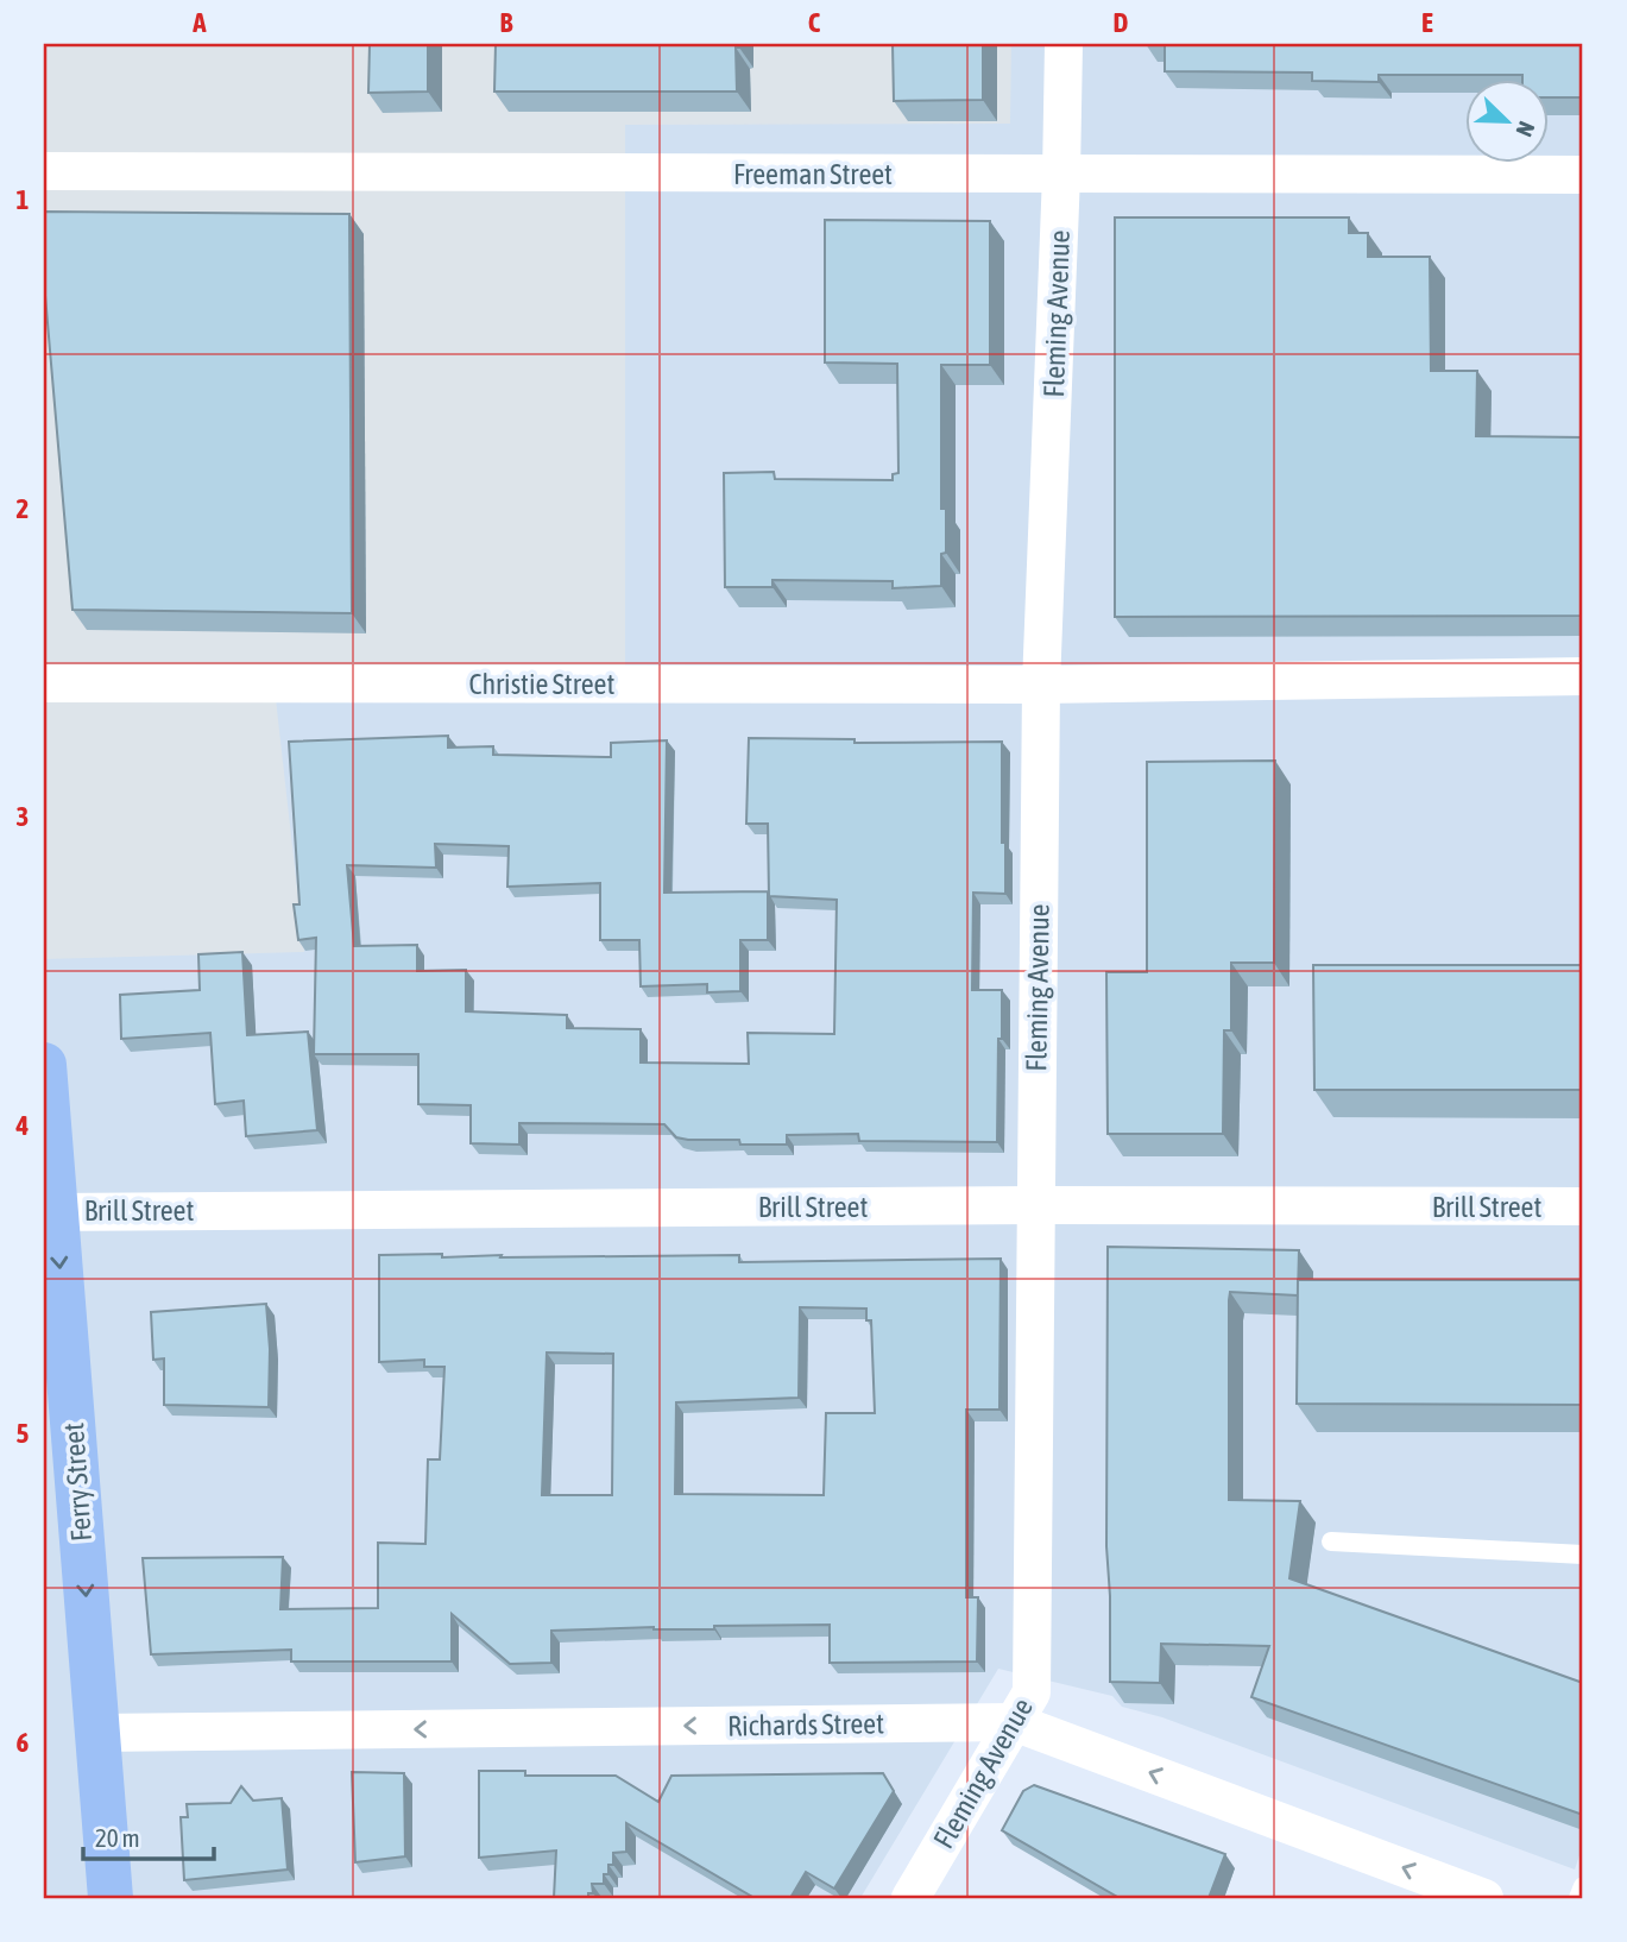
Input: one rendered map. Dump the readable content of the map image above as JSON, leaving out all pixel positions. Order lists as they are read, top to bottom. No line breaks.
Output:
{"streets":{"main road":["Ferry Street"],"street":["Freeman Street","Fleming Avenue","Christie Street","Brill Street","Richards Street"]},"crossings":[["Freeman Street","Fleming Avenue"],["Fleming Avenue","Christie Street"],["Fleming Avenue","Brill Street"],["Fleming Avenue","Richards Street"],["Brill Street","Ferry Street"],["Ferry Street","Richards Street"]],"one_way":["Ferry Street","Richards Street"],"scale_bar":"20 m","north":"bottom right","grid":{"columns":["A","B","C","D","E"],"rows":["1","2","3","4","5","6"]}}
